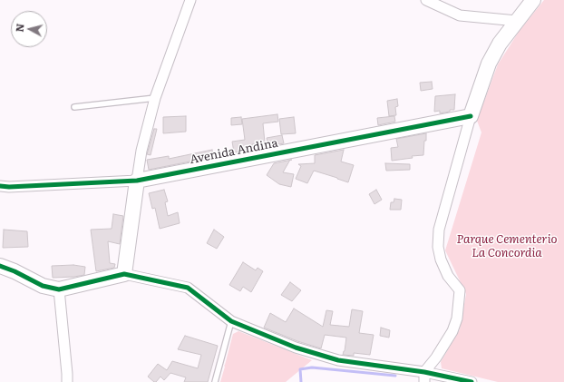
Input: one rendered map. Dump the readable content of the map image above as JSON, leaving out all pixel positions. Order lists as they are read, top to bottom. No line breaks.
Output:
{"streets":{"street":["Avenida Andina"]},"parks":["Parque Cementerio La Concordia"],"north":"left"}
